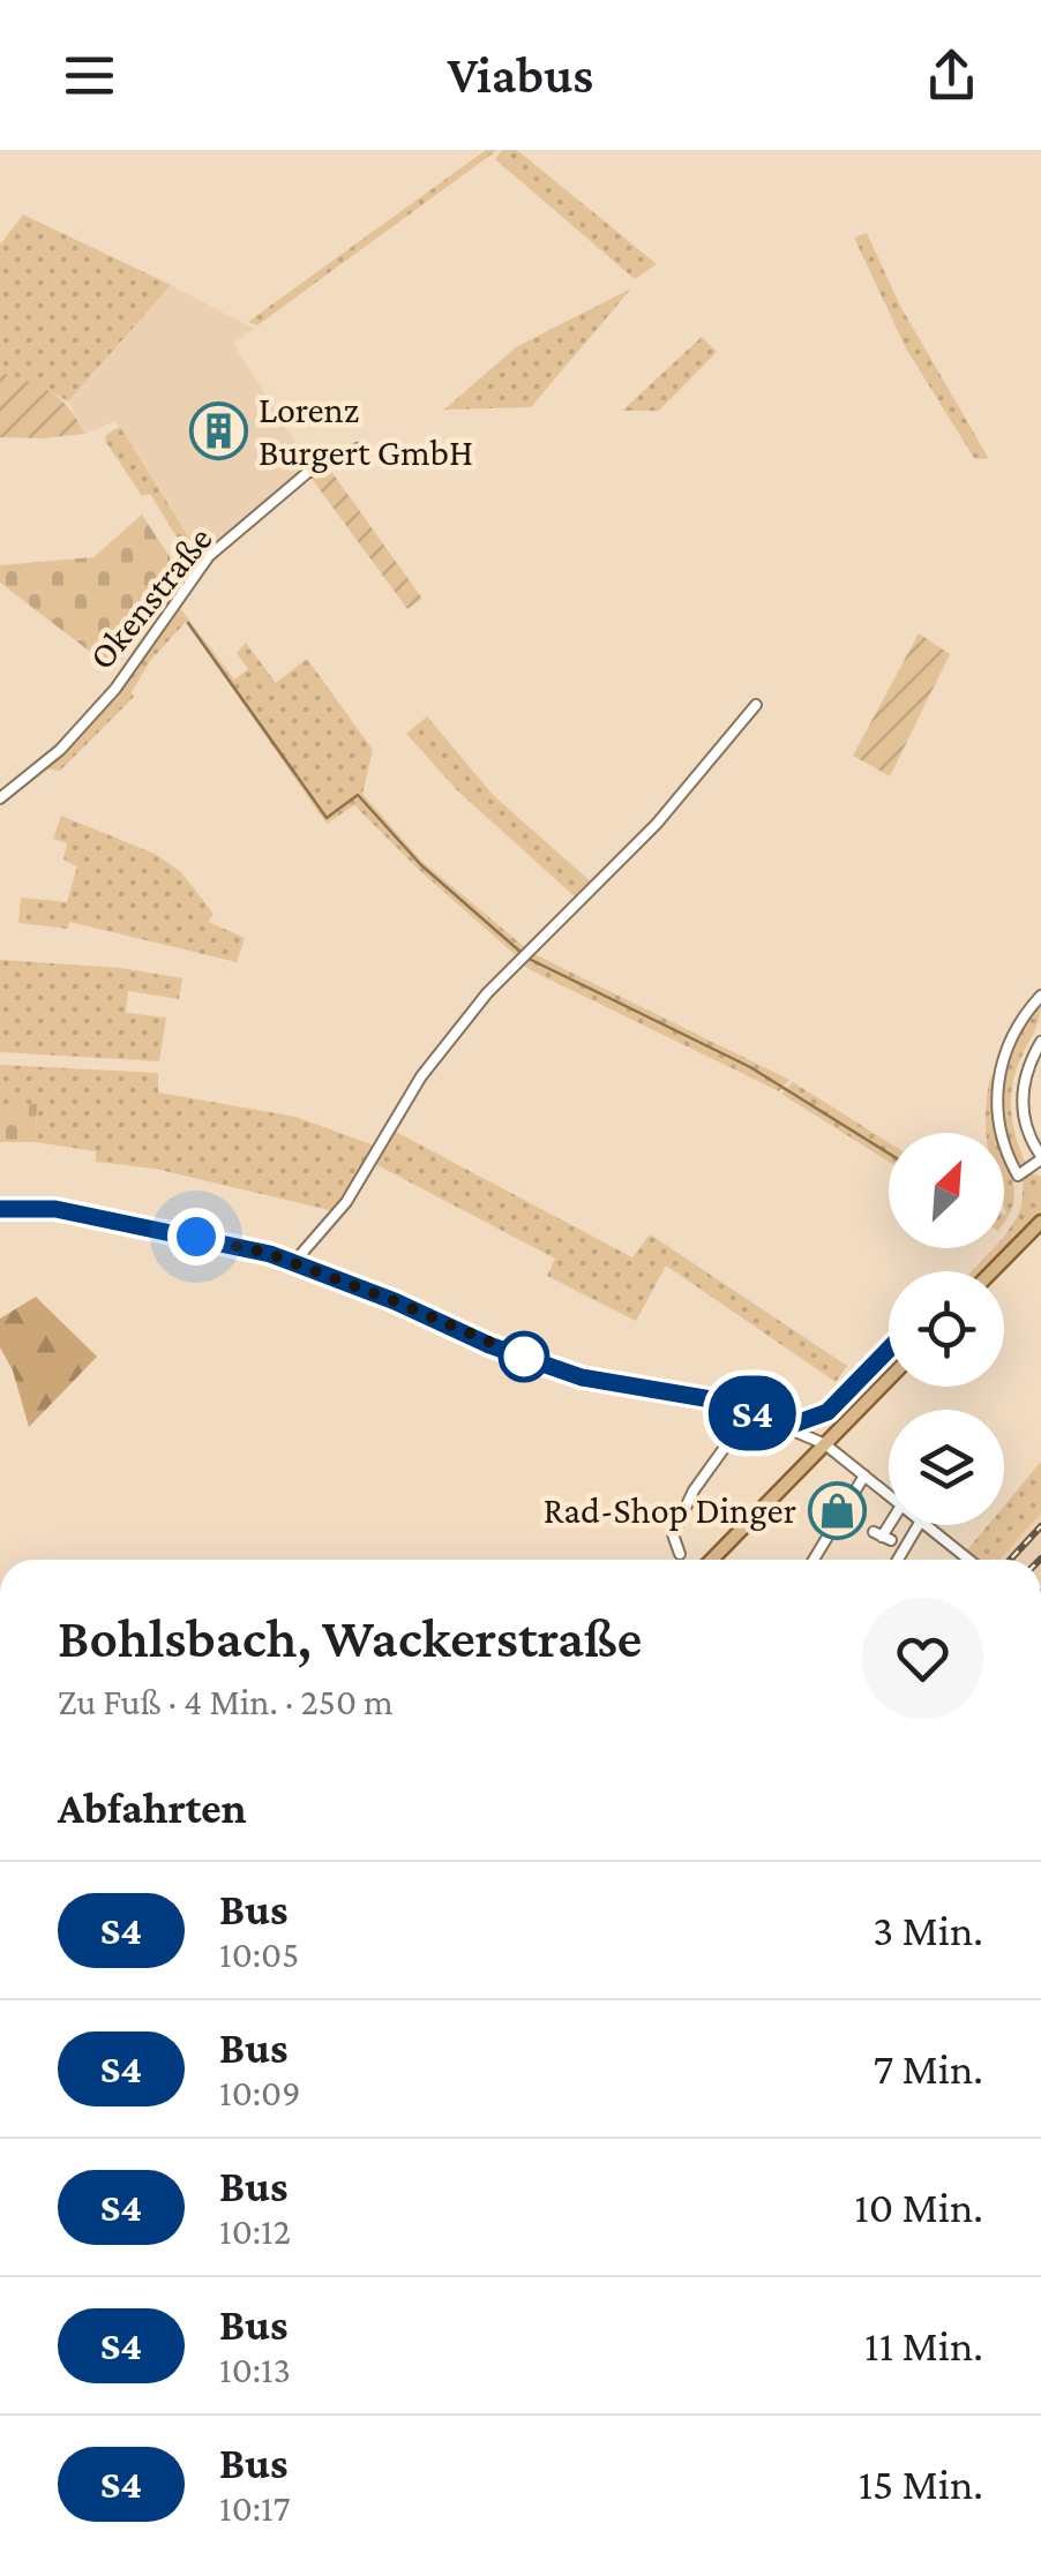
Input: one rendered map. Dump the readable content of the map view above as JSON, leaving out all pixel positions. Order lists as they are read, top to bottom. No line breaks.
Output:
{"streets":{"street":["Okenstraße"]},"places":{"building":["Lorenz Burgert GmbH"],"shop":["Rad-Shop Dinger"]},"lines":["bus line S4"],"north":"top right","page":{"header":"Viabus","on_map":"S4","heading":[["Bohlsbach, Wackerstraße","Zu Fuß · 4 Min. · 250 m"],"Abfahrten"],"list":[{"mark":"S4","name":"Bus","note":"10:05","value":"3 Min."},{"mark":"S4","name":"Bus","note":"10:09","value":"7 Min."},{"mark":"S4","name":"Bus","note":"10:12","value":"10 Min."},{"mark":"S4","name":"Bus","note":"10:13","value":"11 Min."},{"mark":"S4","name":"Bus","note":"10:17","value":"15 Min."}]}}
